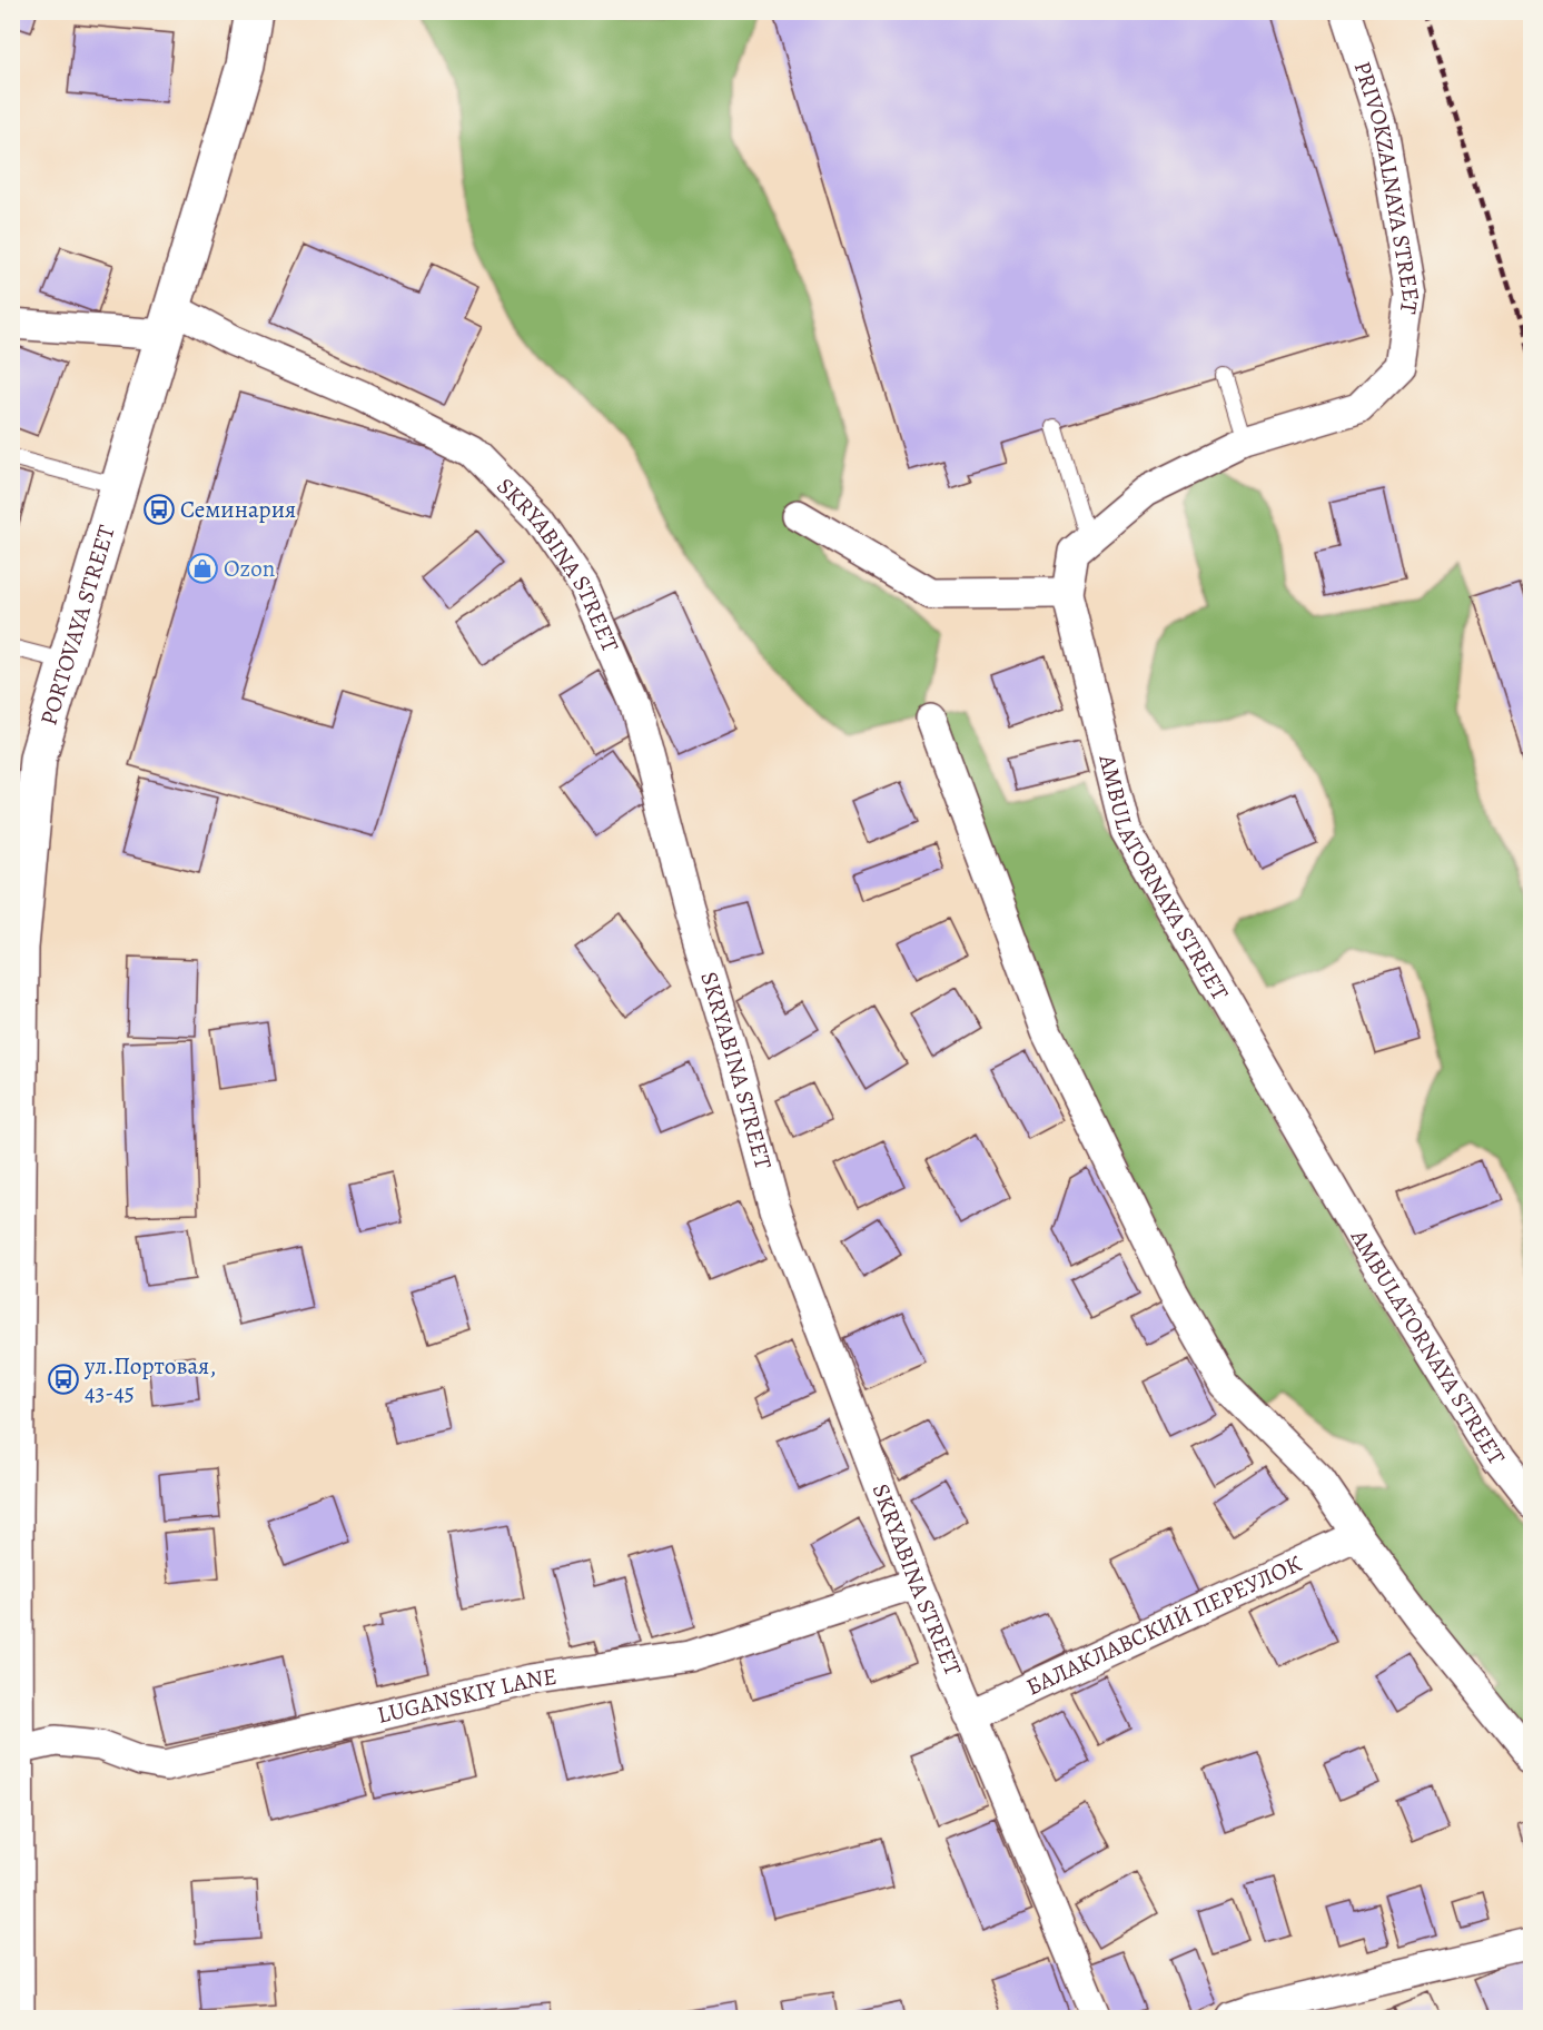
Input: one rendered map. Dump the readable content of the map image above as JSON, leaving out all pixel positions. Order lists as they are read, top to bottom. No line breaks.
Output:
{"streets":{"main road":["PORTOVAYA STREET"],"street":["PRIVOKZALNAYA STREET","SKRYABINA STREET","AMBULATORNAYA STREET","БАЛАКЛАВСКИЙ ПЕРЕУЛОК","LUGANSKIY LANE"]},"crossings":[["PRIVOKZALNAYA STREET","AMBULATORNAYA STREET"],["SKRYABINA STREET","PORTOVAYA STREET"],["SKRYABINA STREET","БАЛАКЛАВСКИЙ ПЕРЕУЛОК"],["SKRYABINA STREET","LUGANSKIY LANE"],["PORTOVAYA STREET","LUGANSKIY LANE"]],"places":{"bus stop":["Семинария","ул.Портовая, 43-45"],"shop":["Ozon"]}}
